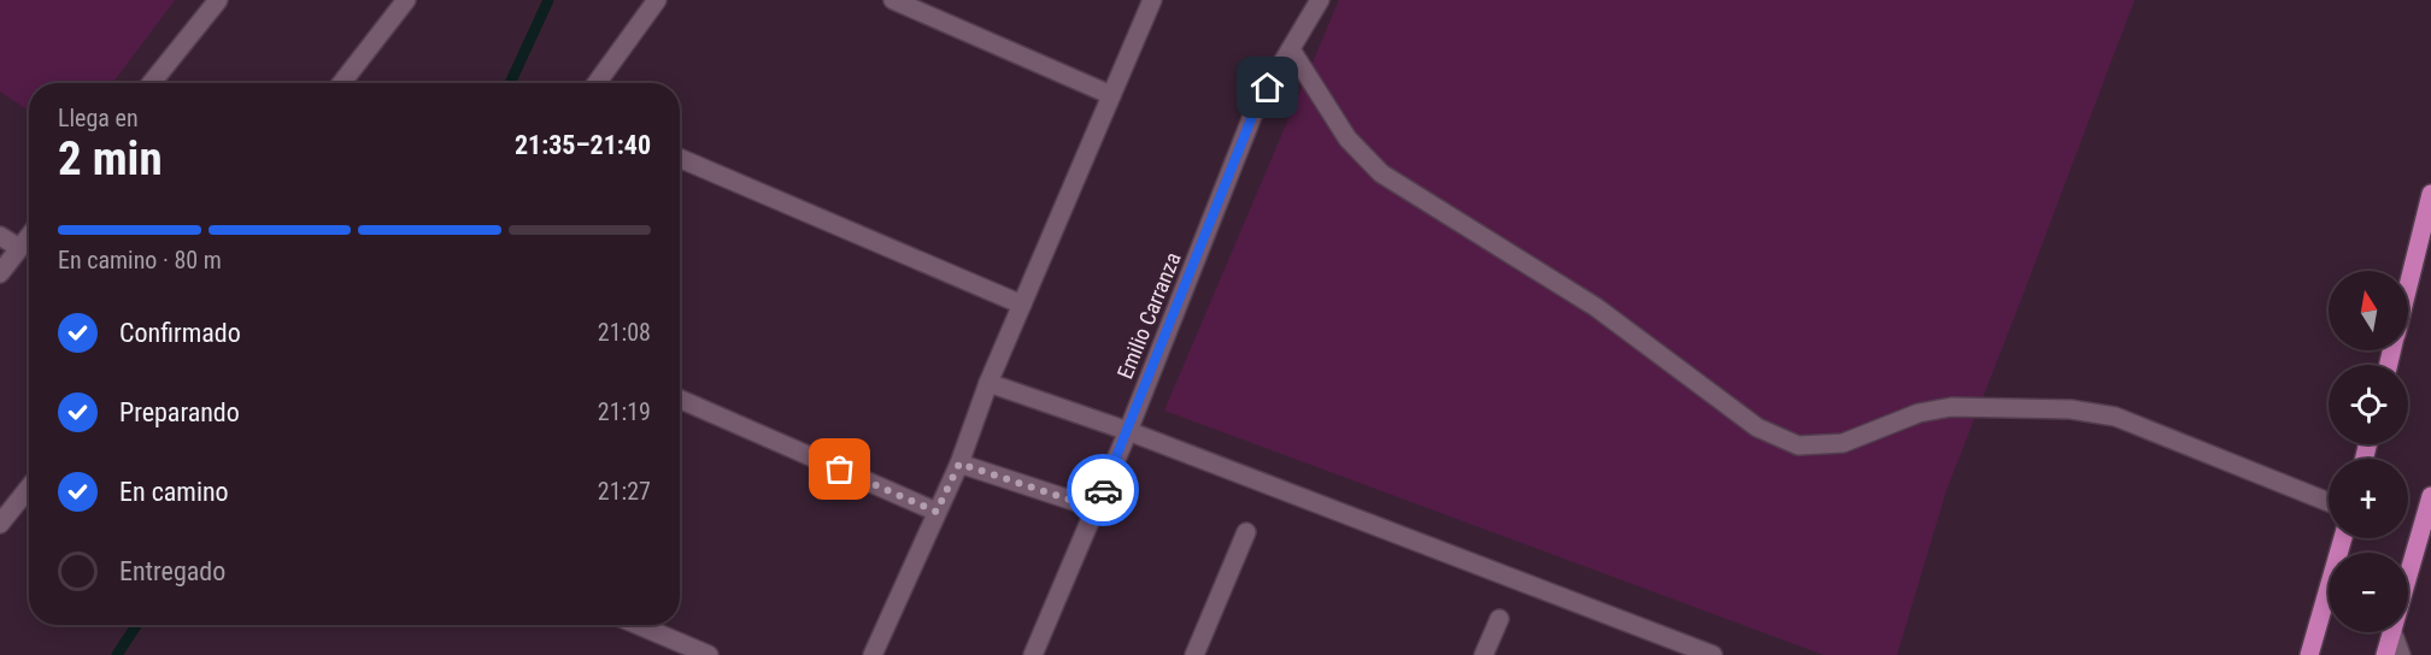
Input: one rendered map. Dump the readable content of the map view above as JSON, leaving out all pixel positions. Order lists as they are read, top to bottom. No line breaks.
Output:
{"streets":{"street":["Emilio Carranza"]},"north":"top","page":{"heading":["2 min","Llega en","21:35–21:40"],"bar":"En camino · 80 m","map_buttons":["+","−"],"list":[["Confirmado","21:08"],["Preparando","21:19"],["En camino","21:27"],"Entregado"]}}
